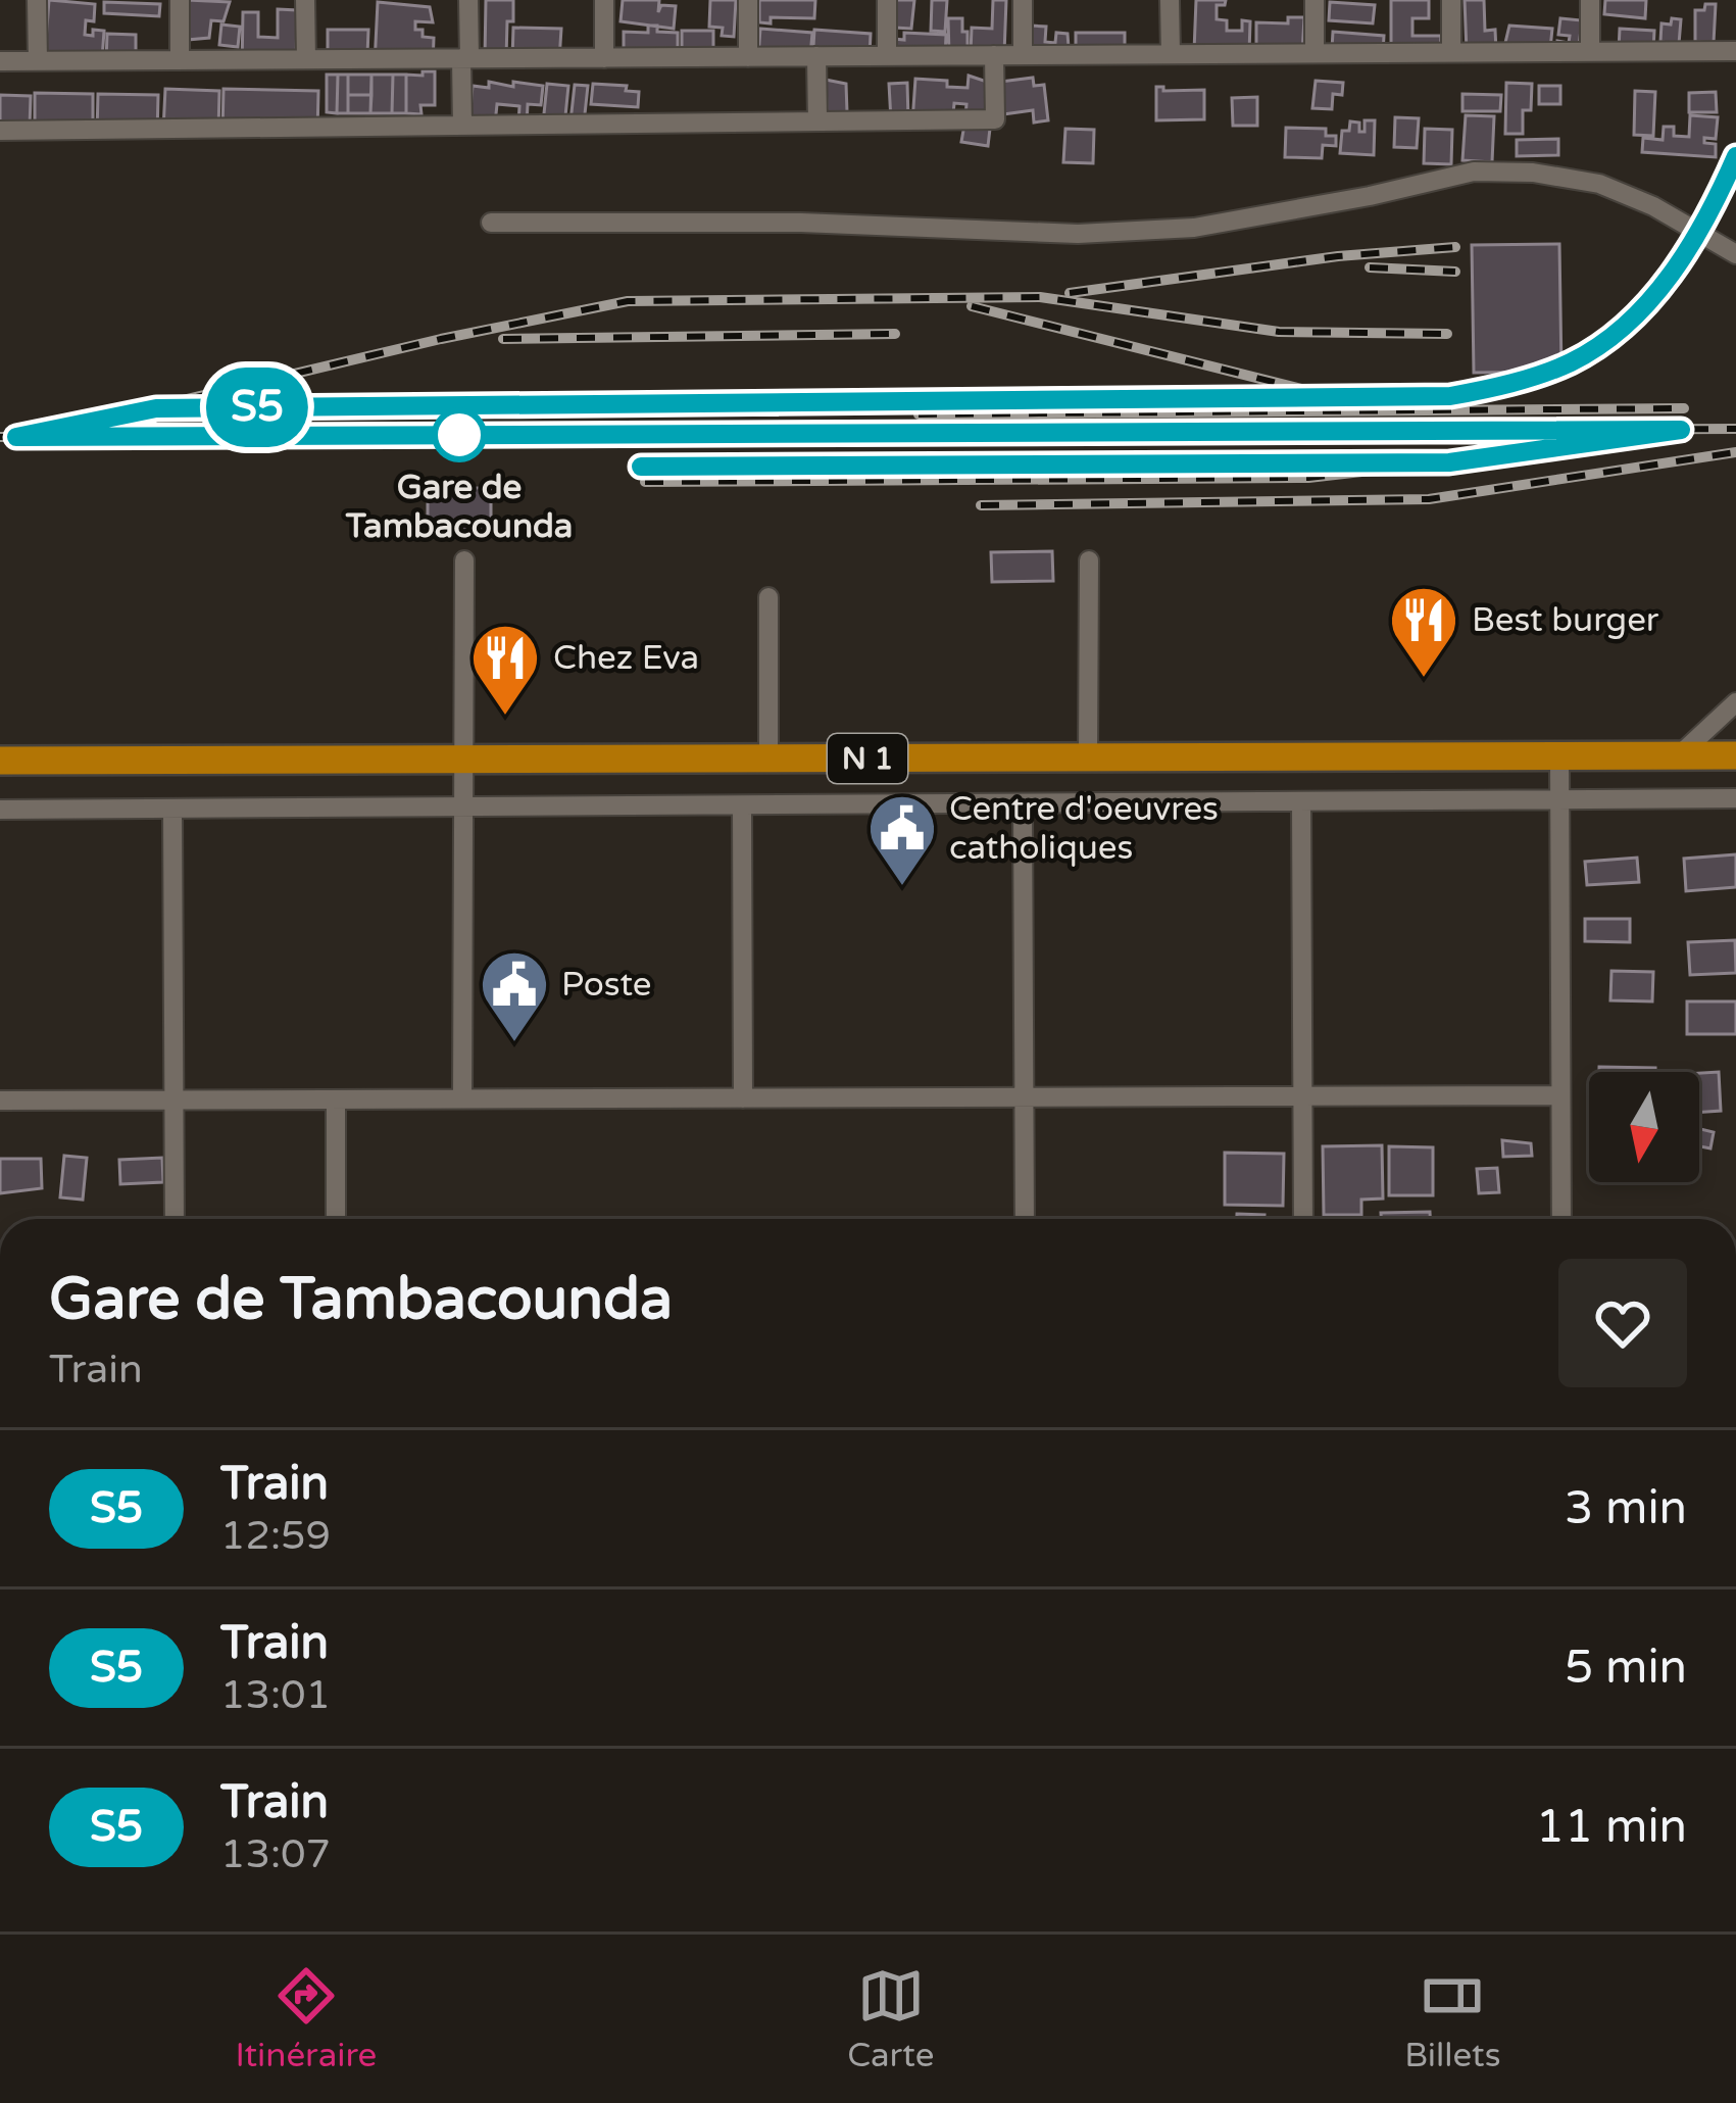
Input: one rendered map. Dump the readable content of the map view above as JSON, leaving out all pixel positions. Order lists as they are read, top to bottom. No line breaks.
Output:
{"streets":{"highway":["N 1"]},"places":{"other":["Gare de Tambacounda"],"restaurant":["Best burger","Chez Eva"],"public building":["Centre d'oeuvres catholiques","Poste"]},"north":"bottom","page":{"on_map":"S5","heading":["Gare de Tambacounda","Train"],"list":[{"mark":"S5","name":"Train","note":"12:59","value":"3 min"},{"mark":"S5","name":"Train","note":"13:01","value":"5 min"},{"mark":"S5","name":"Train","note":"13:07","value":"11 min"}],"tabs":["Itinéraire","Carte","Billets"]}}
